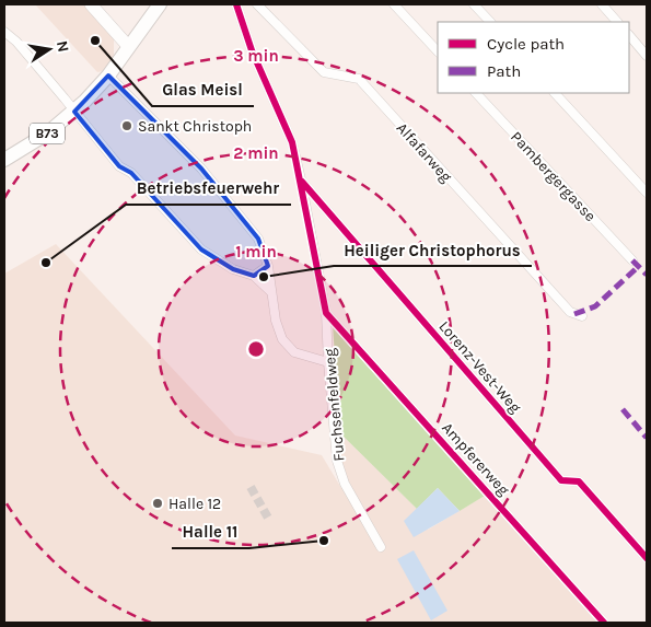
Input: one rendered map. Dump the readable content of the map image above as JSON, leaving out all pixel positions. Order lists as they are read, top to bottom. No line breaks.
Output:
{"streets":{"main road":["B73"],"street":["Alfafarweg","Pambergergasse","Lorenz-Vest-Weg","Fuchsenfeldweg","Ampfererweg"]},"crossings":[["Lorenz-Vest-Weg","Fuchsenfeldweg"],["Fuchsenfeldweg","Ampfererweg"]],"places":["Glas Meisl","Sankt Christoph","Betriebsfeuerwehr","Heiliger Christophorus","Halle 12","Halle 11"],"legend":["Cycle path","Path"],"north":"right","rings":["3 min","2 min","1 min"]}
